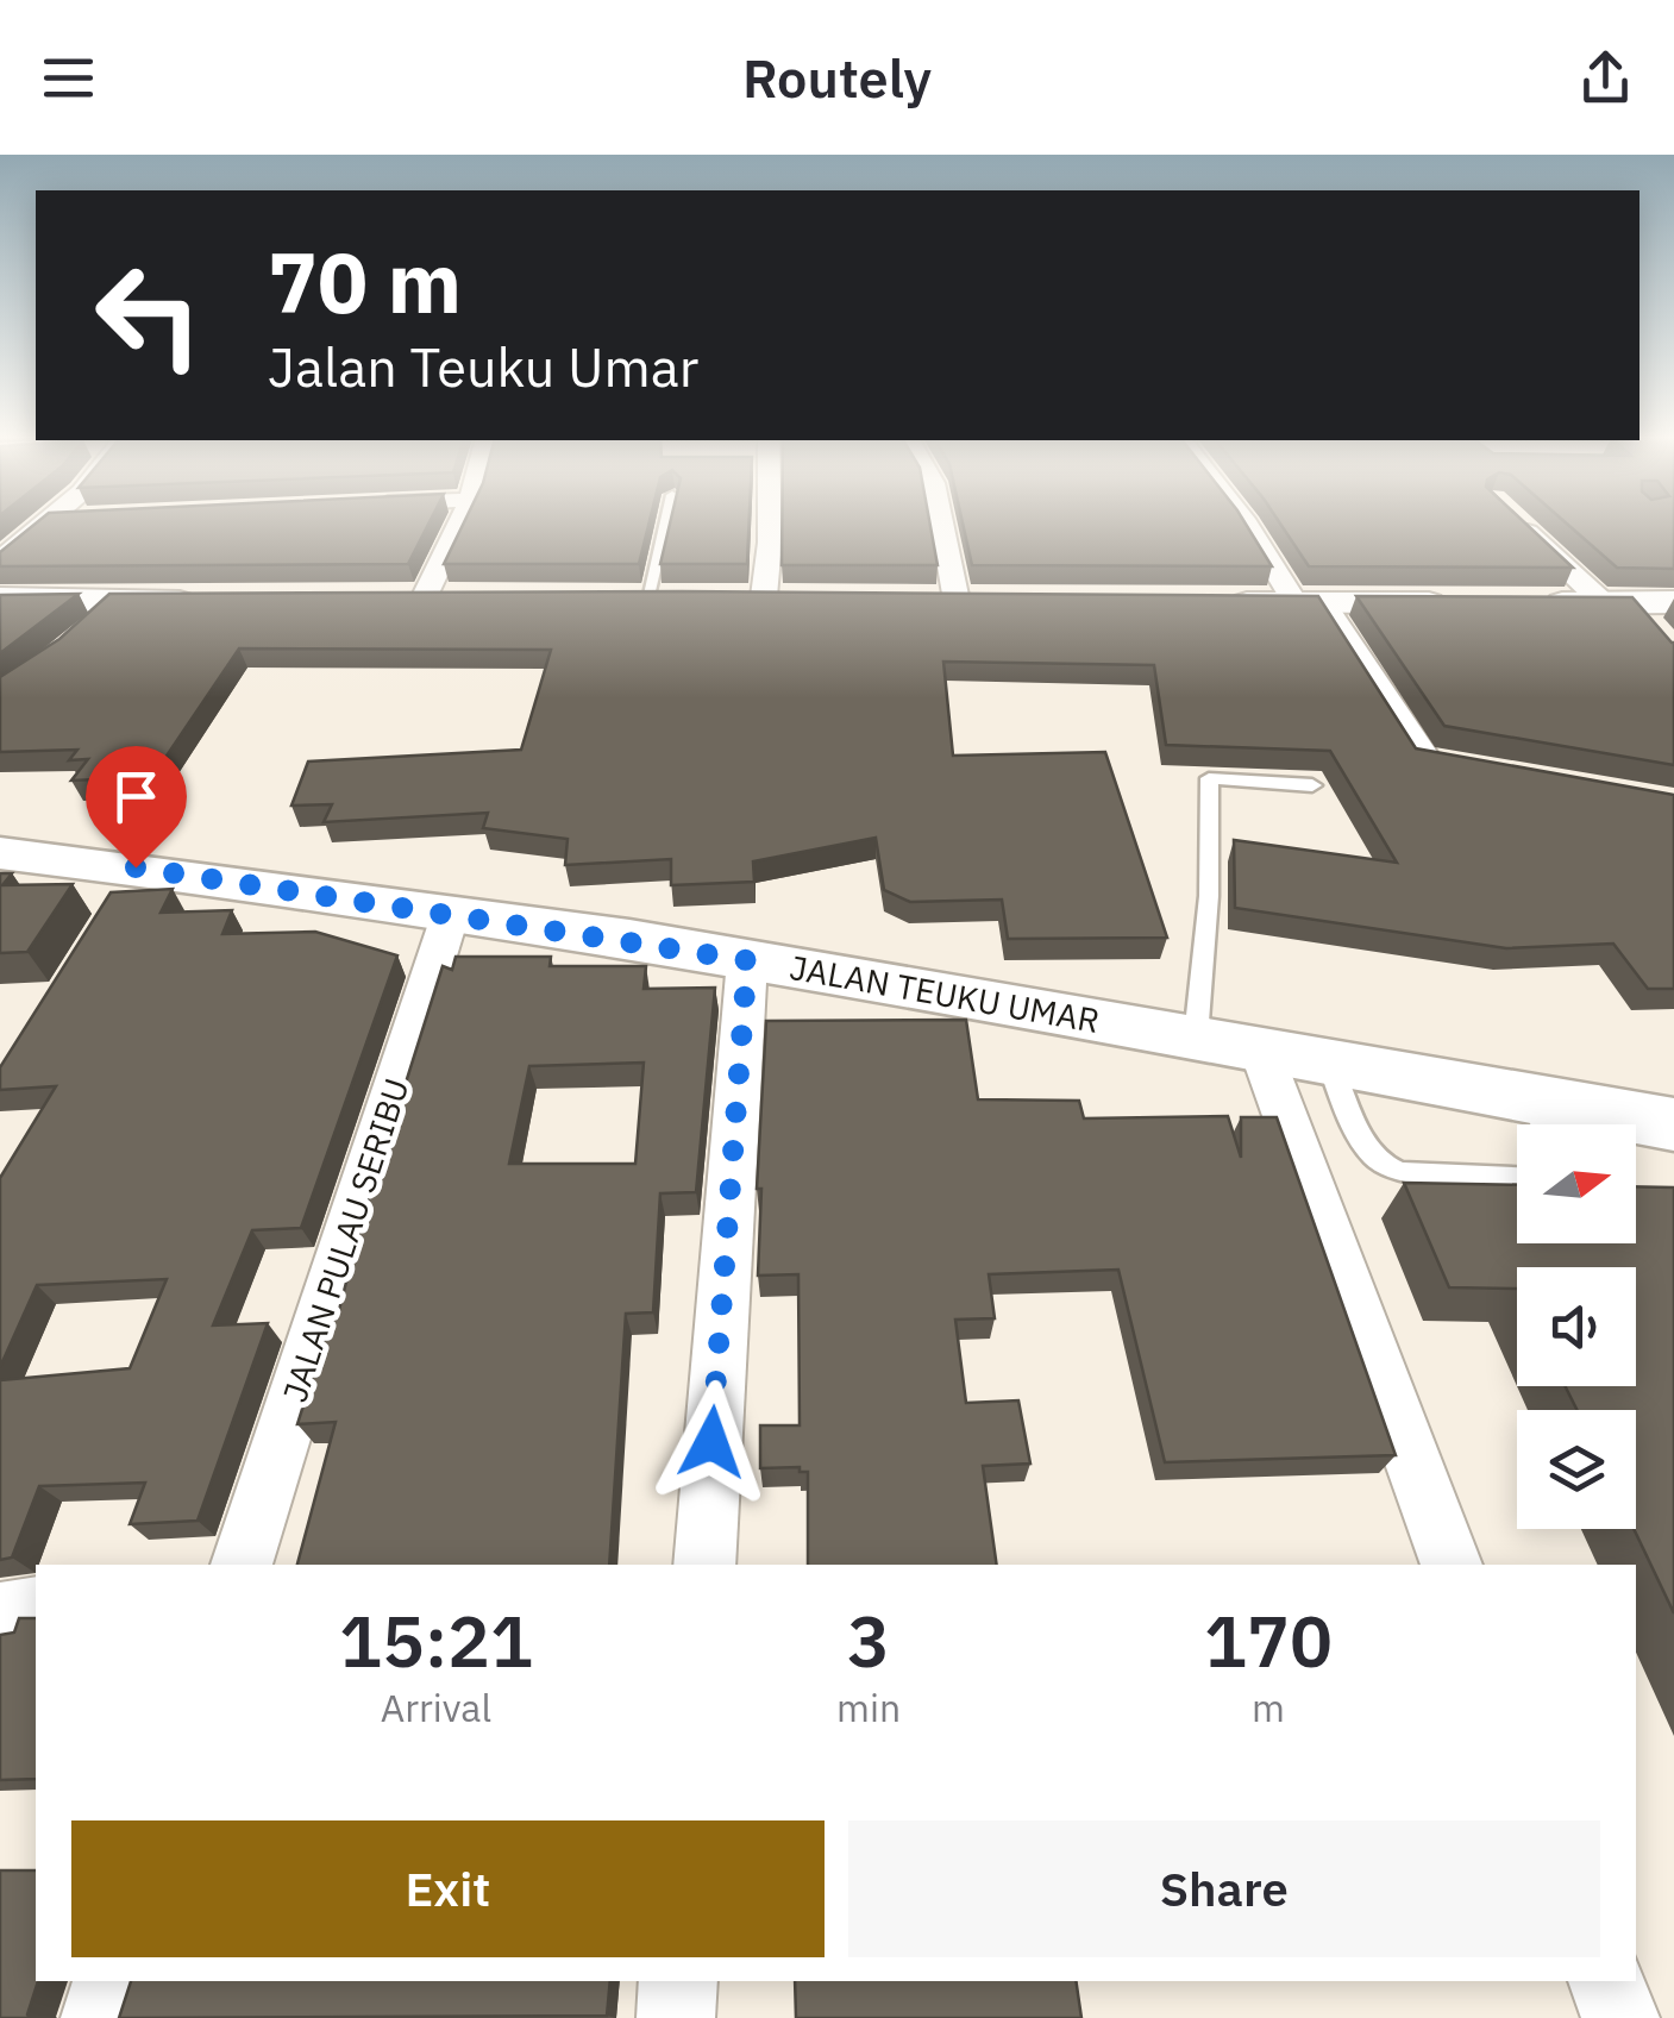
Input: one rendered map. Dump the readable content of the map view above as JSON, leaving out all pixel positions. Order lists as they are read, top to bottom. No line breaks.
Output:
{"streets":{"main road":["JALAN TEUKU UMAR"],"street":["JALAN PULAU SERIBU"]},"crossings":[["JALAN TEUKU UMAR","JALAN PULAU SERIBU"]],"north":"right","page":{"header":"Routely","turn":["70 m","Jalan Teuku Umar"],"eta":["15:21","Arrival","3","min","170","m"],"buttons":["Exit","Share"]}}
